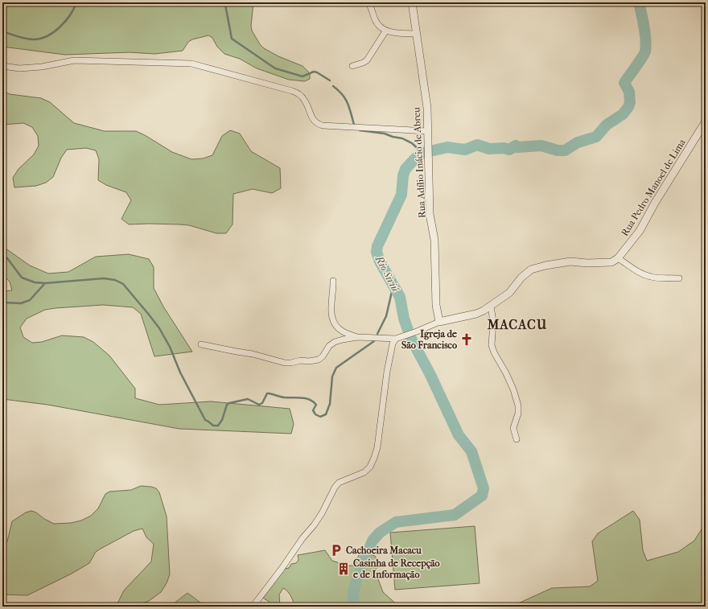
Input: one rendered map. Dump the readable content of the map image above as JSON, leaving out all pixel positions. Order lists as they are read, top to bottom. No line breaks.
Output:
{"streets":{"street":["Rua Adílio Inácio de Abreu","Rua Pedro Manoel de Lima"]},"districts":["MACACU"],"water":["Rio Siriú"],"places":{"church":["Igreja de São Francisco"],"parking":["Cachoeira Macacu"],"building":["Casinha de Recepção e de Informação"]}}
